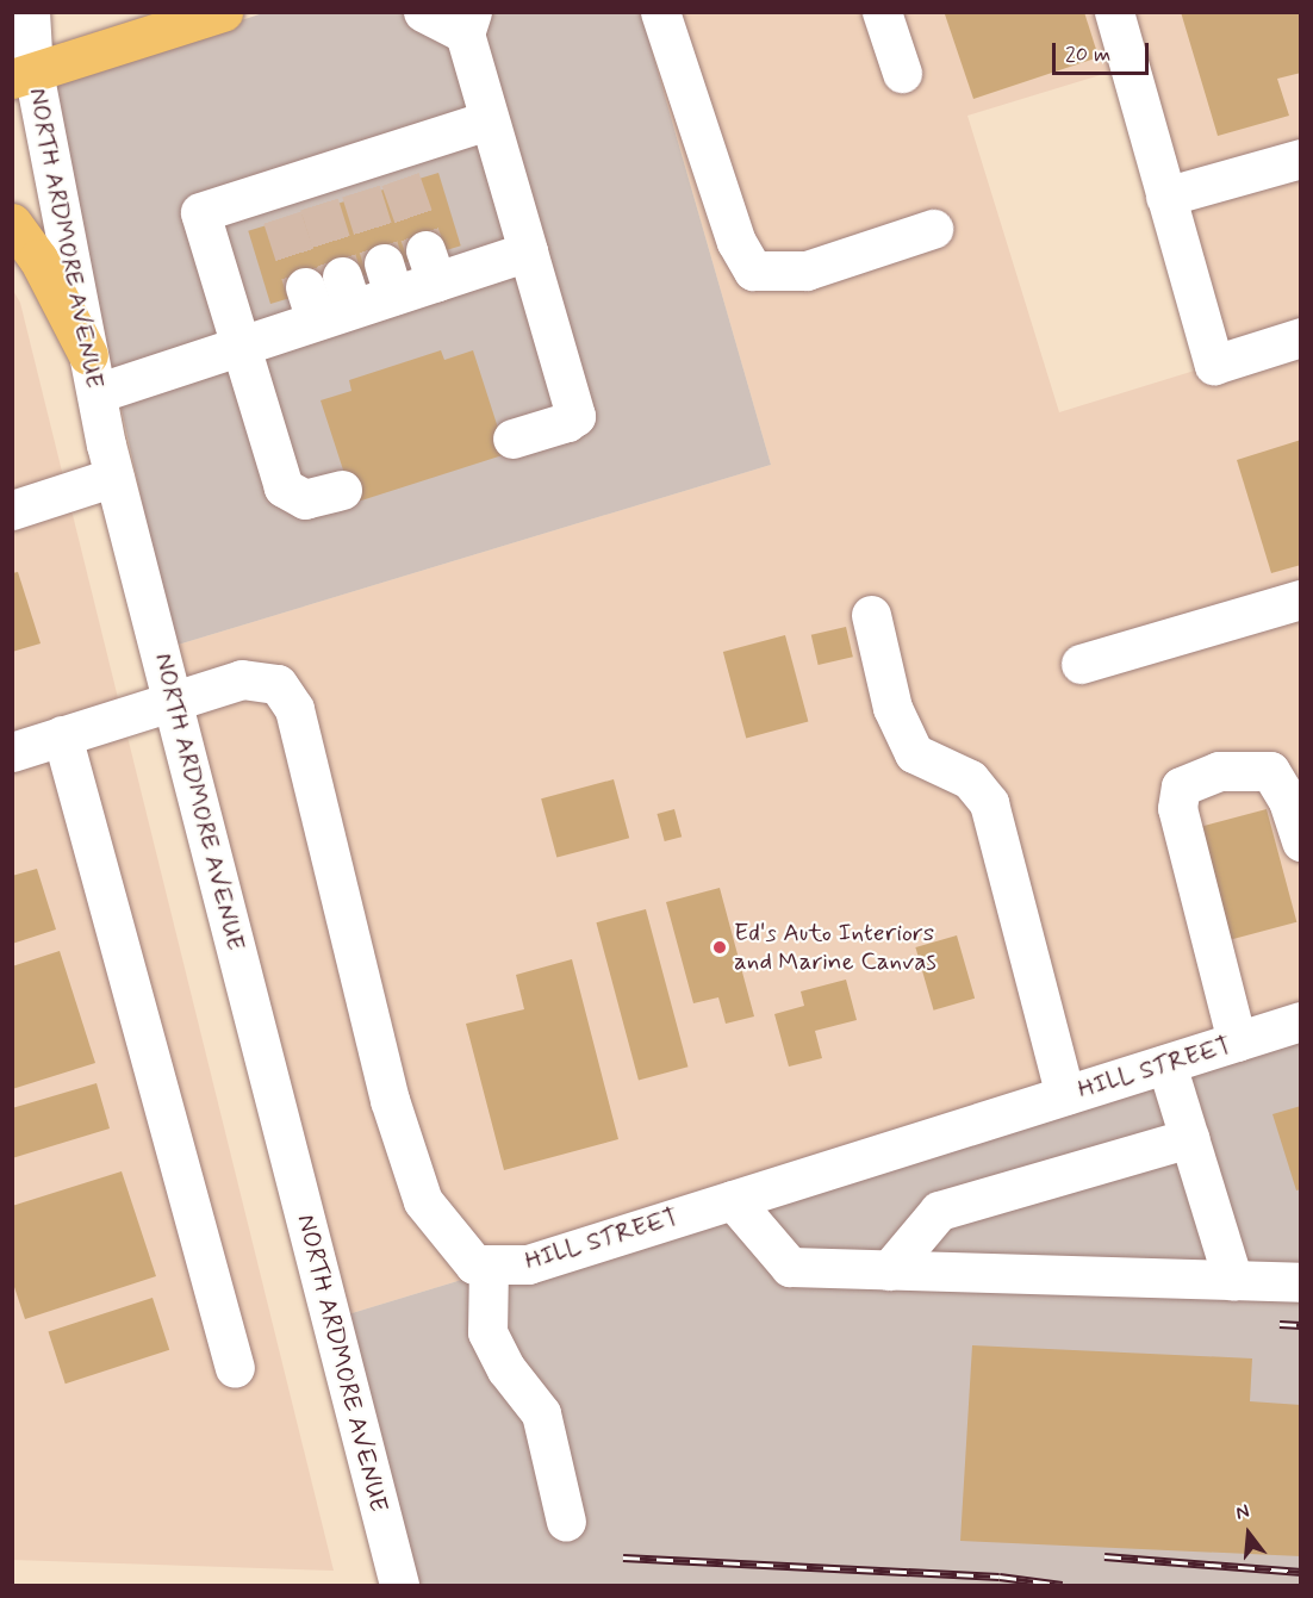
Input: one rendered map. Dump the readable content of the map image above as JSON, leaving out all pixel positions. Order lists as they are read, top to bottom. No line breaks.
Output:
{"streets":{"street":["NORTH ARDMORE AVENUE","HILL STREET"]},"crossings":[["NORTH ARDMORE AVENUE","HILL STREET"]],"places":["Ed's Auto Interiors and Marine Canvas"],"scale_bar":"20 m","north":"top"}
